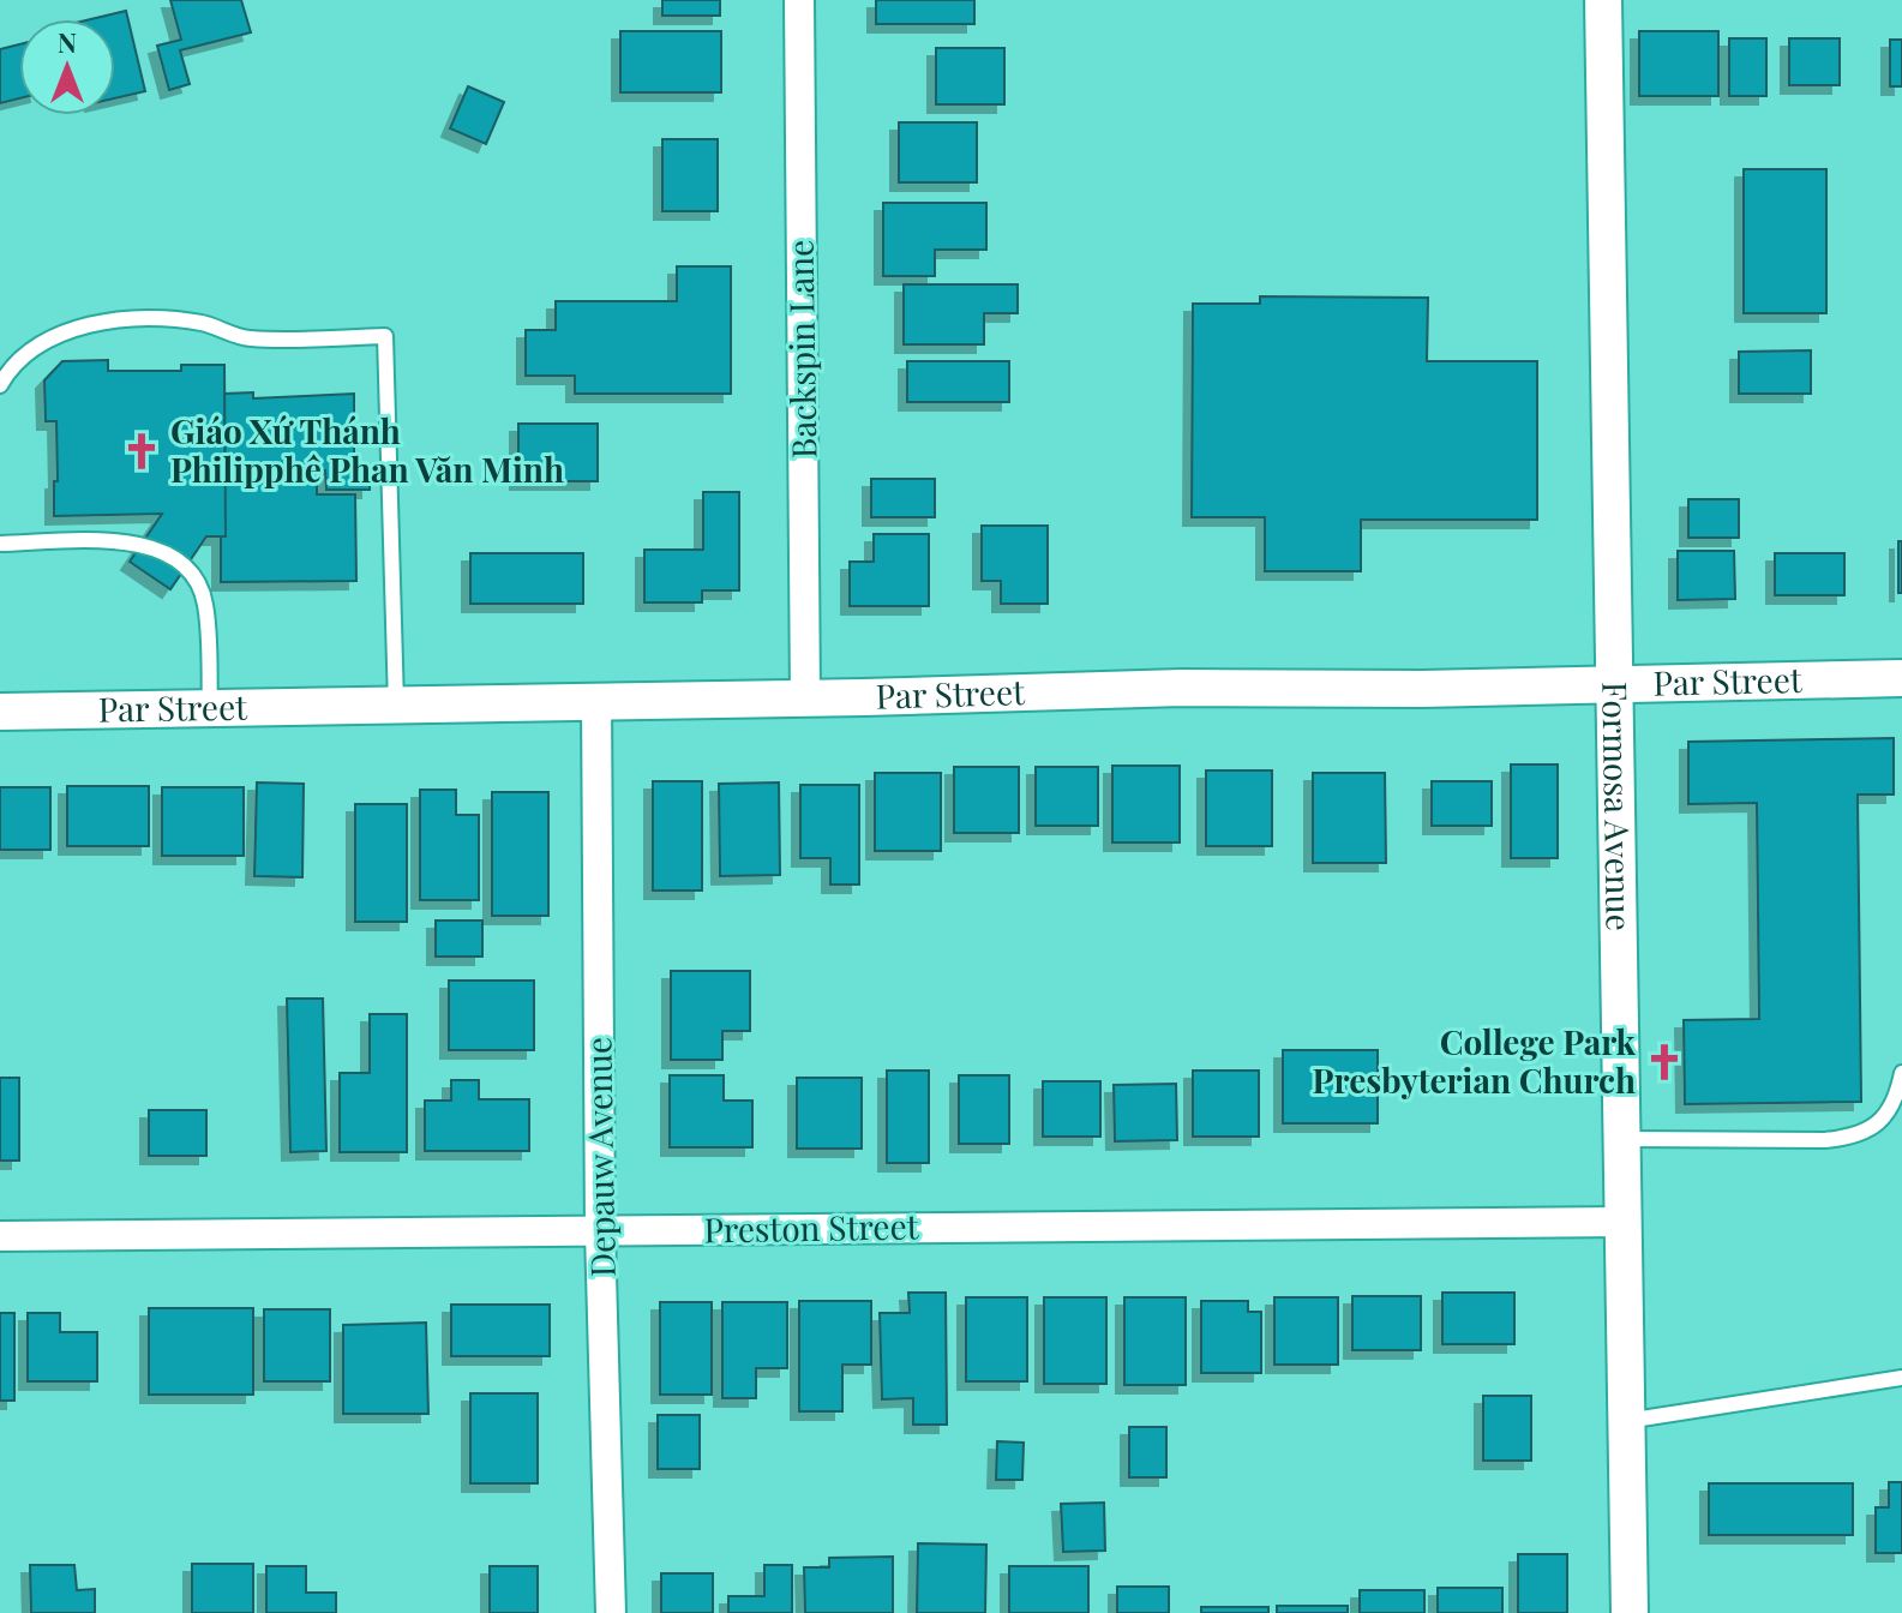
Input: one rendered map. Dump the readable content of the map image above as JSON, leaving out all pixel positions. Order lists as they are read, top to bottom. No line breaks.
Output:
{"streets":{"street":["Backspin Lane","Par Street","Formosa Avenue","Depauw Avenue","Preston Street"]},"crossings":[["Backspin Lane","Par Street"],["Par Street","Formosa Avenue"],["Par Street","Depauw Avenue"],["Formosa Avenue","Preston Street"],["Depauw Avenue","Preston Street"]],"places":{"church":["Giáo Xứ Thánh Philipphê Phan Văn Minh","College Park Presbyterian Church"]},"north":"top"}
